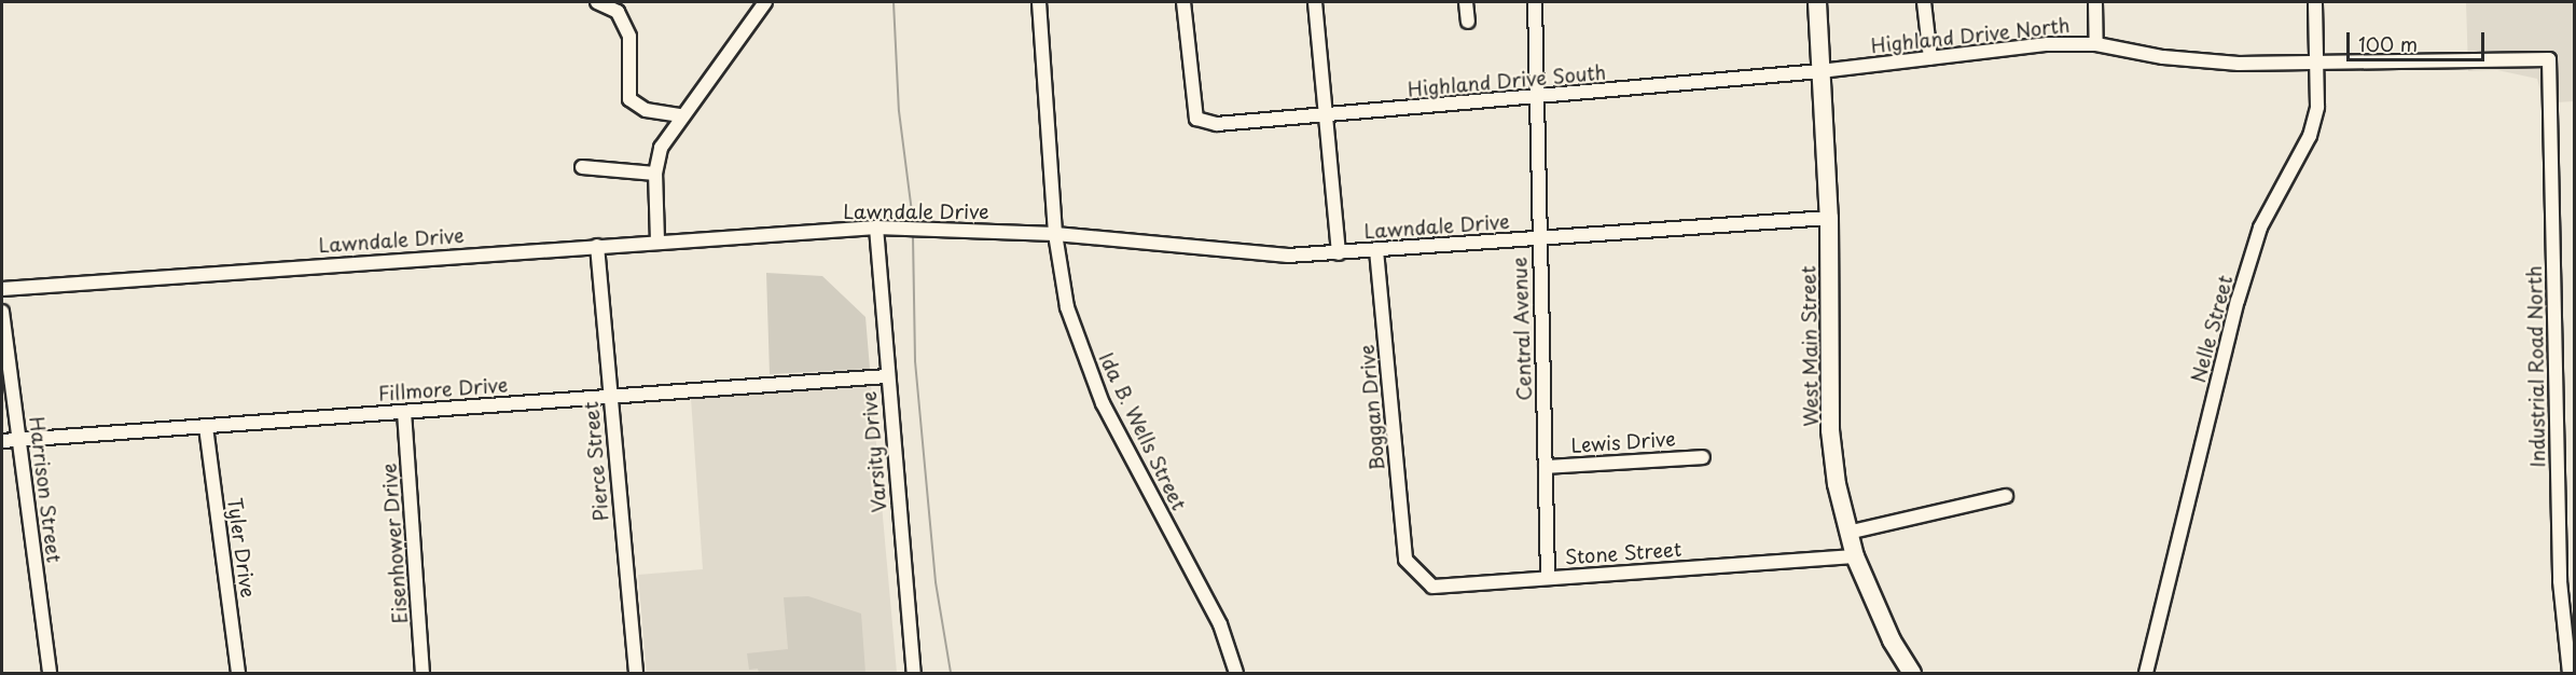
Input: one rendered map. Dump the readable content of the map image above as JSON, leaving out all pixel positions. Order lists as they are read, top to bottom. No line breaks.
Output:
{"streets":{"main road":["West Main Street"],"street":["Highland Drive North","Highland Drive South","Lawndale Drive","Central Avenue","Nelle Street","Industrial Road North","Fillmore Drive","Boggan Drive","Ida B. Wells Street","Lewis Drive","Varsity Drive","Pierce Street","Harrison Street","Eisenhower Drive","Tyler Drive","Stone Street"]},"crossings":[["Highland Drive North","Highland Drive South"],["Highland Drive North","Nelle Street"],["Highland Drive North","West Main Street"],["Highland Drive North","Industrial Road North"],["Highland Drive South","Central Avenue"],["Highland Drive South","West Main Street"],["Lawndale Drive","Central Avenue"],["Lawndale Drive","West Main Street"],["Lawndale Drive","Boggan Drive"],["Lawndale Drive","Ida B. Wells Street"],["Lawndale Drive","Varsity Drive"],["Lawndale Drive","Pierce Street"],["Central Avenue","Lewis Drive"],["Central Avenue","Stone Street"],["West Main Street","Stone Street"],["Fillmore Drive","Varsity Drive"],["Fillmore Drive","Pierce Street"],["Fillmore Drive","Harrison Street"],["Fillmore Drive","Eisenhower Drive"],["Fillmore Drive","Tyler Drive"],["Boggan Drive","Stone Street"]],"scale_bar":"100 m"}
